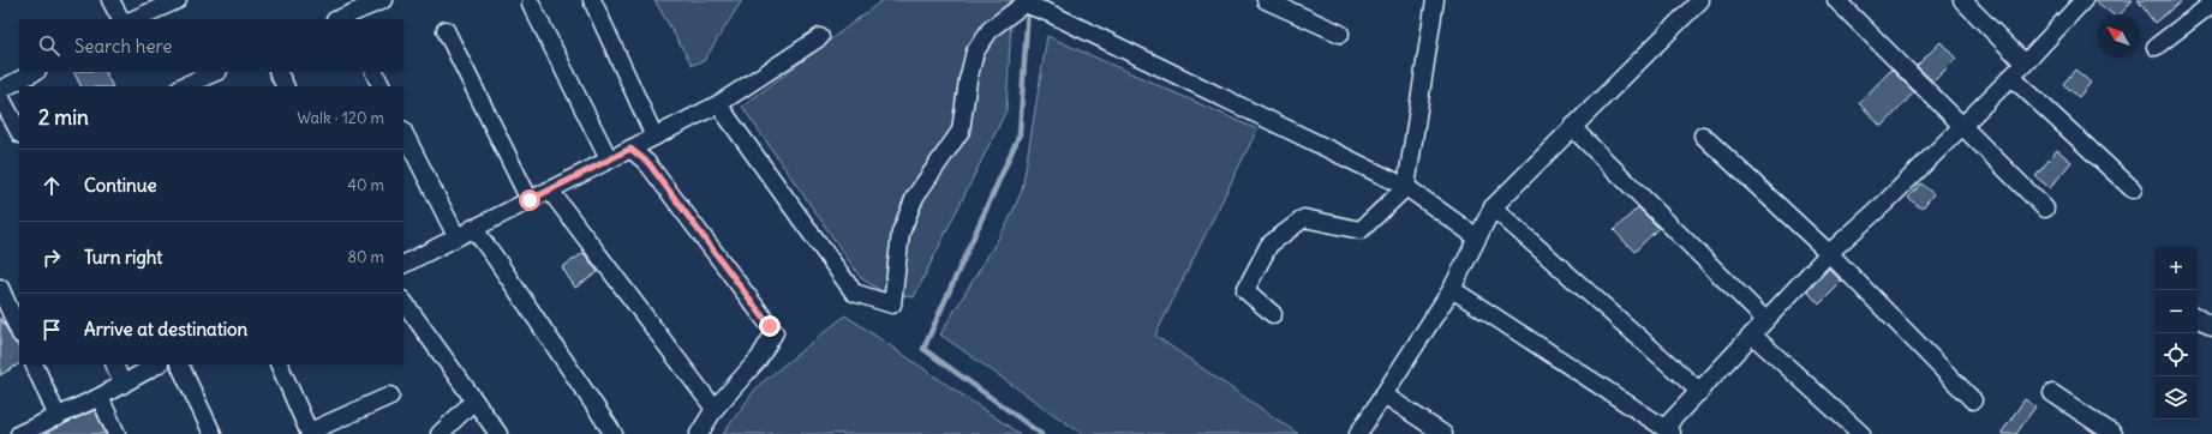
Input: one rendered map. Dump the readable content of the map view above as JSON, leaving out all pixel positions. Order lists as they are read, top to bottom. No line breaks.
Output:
{"north":"top left","page":{"search":"Search here","heading":["2 min","Walk · 120 m"],"list":[["Continue","40 m"],["Turn right","80 m"],"Arrive at destination"],"map_buttons":["+","−"]}}
